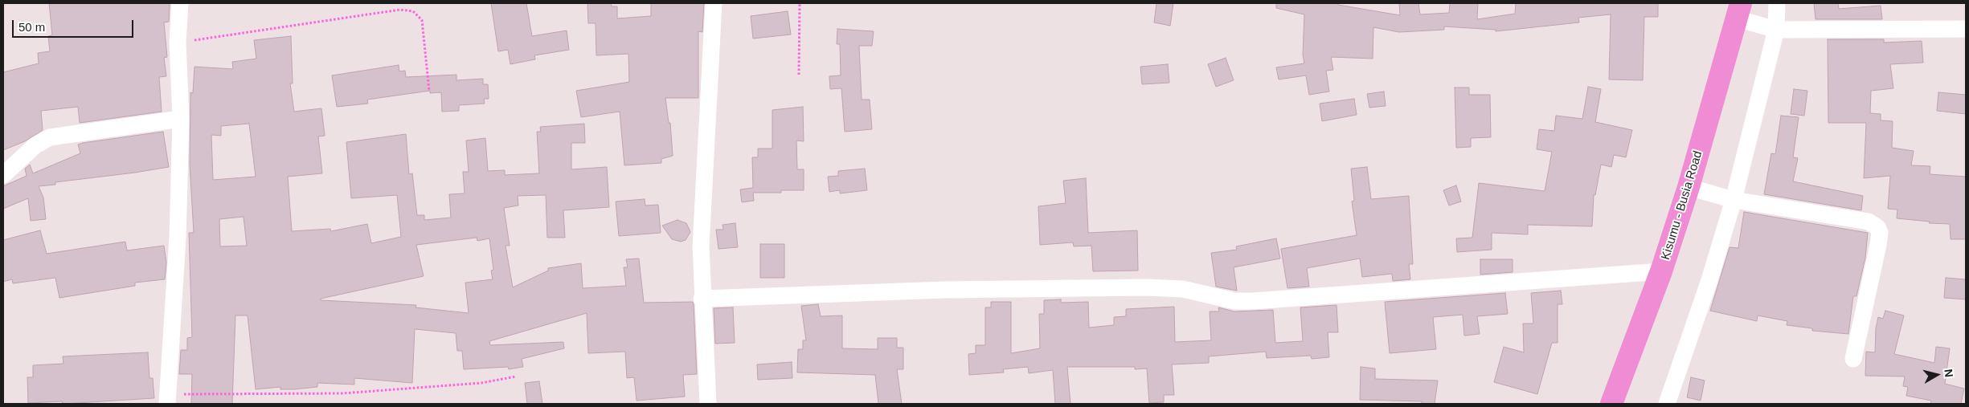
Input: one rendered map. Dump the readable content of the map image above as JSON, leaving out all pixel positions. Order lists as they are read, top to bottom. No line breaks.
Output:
{"streets":{"highway":["Kisumu - Busia Road"]},"scale_bar":"50 m","north":"right"}
